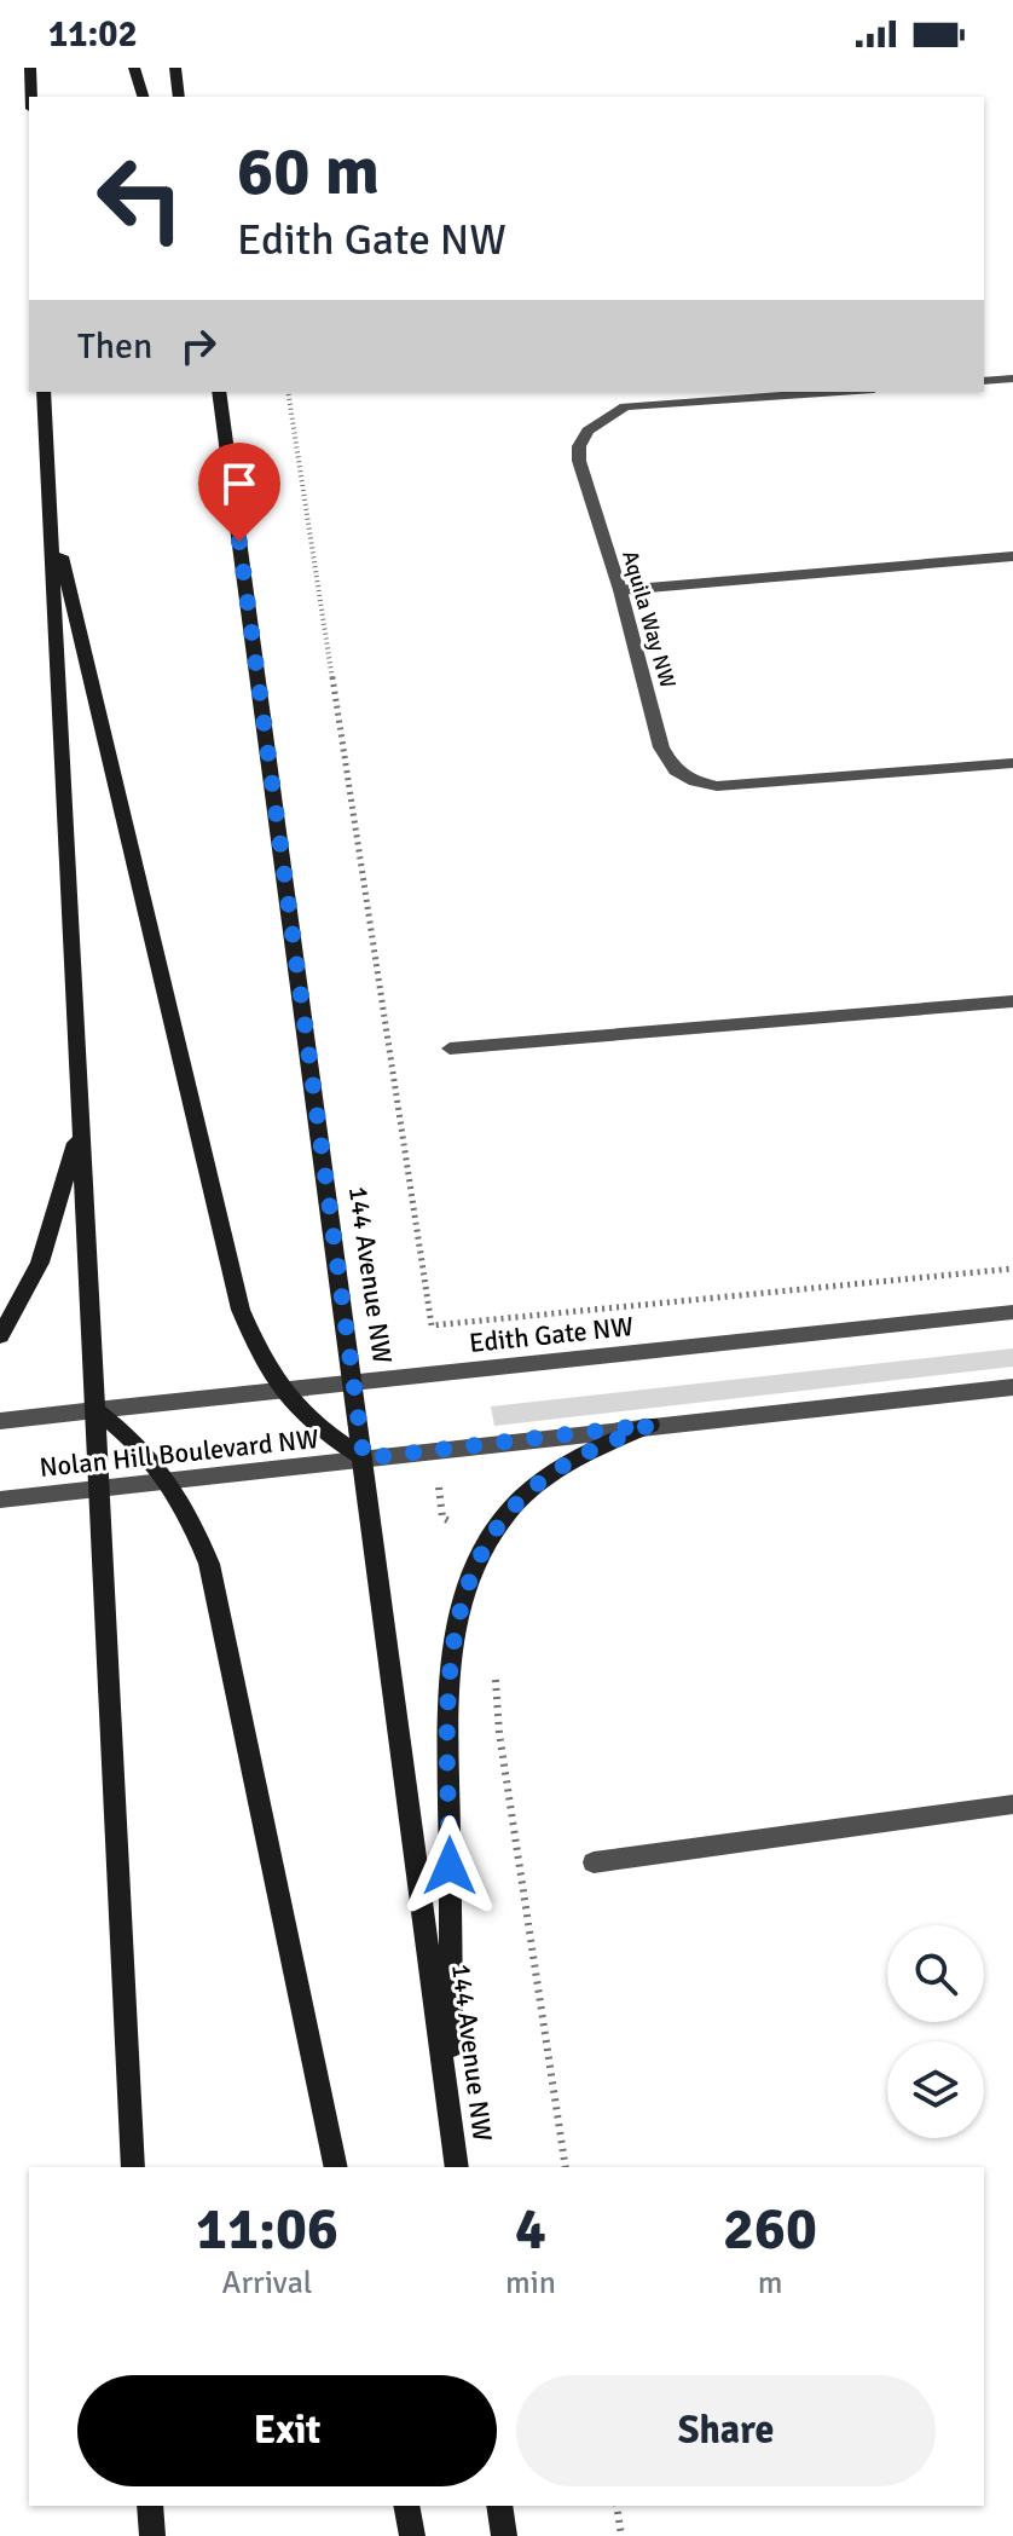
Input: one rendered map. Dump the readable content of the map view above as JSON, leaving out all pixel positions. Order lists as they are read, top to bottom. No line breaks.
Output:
{"streets":{"main road":["144 Avenue NW"],"street":["Aquila Way NW","Edith Gate NW","Nolan Hill Boulevard NW"]},"crossings":[["144 Avenue NW","Edith Gate NW"],["144 Avenue NW","Nolan Hill Boulevard NW"],["Edith Gate NW","Nolan Hill Boulevard NW"]],"page":{"status":"11:02","turn":["60 m","Edith Gate NW"],"then":"Then","eta":["11:06","Arrival","4","min","260","m"],"buttons":["Exit","Share"]}}
